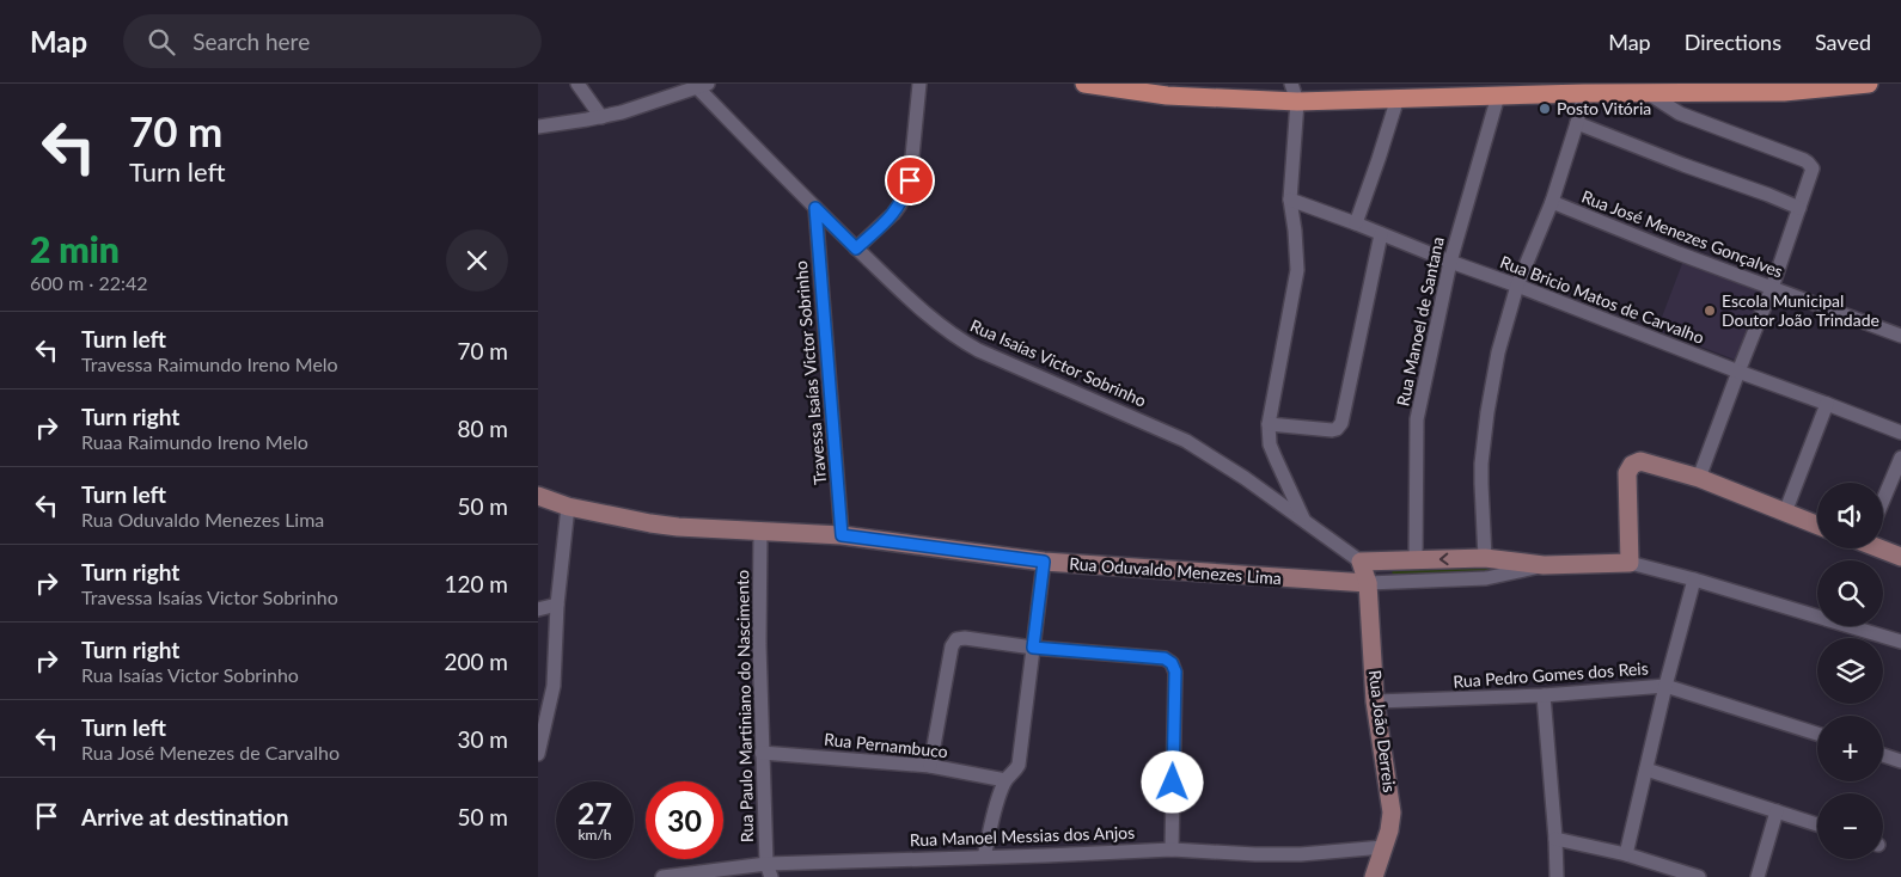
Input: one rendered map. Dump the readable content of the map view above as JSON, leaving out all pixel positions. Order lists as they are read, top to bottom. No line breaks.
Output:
{"streets":{"street":["Rua José Menezes Gonçalves","Rua Bricio Matos de Carvalho","Rua Manoel de Santana","Rua Isaías Victor Sobrinho","Travessa Isaías Victor Sobrinho","Rua Oduvaldo Menezes Lima","Rua Pedro Gomes dos Reis","Rua Paulo Martiniano do Nascimento","Rua João Derreis","Rua Pernambuco","Rua Manoel Messias dos Anjos"]},"crossings":[["Rua Bricio Matos de Carvalho","Rua Manoel de Santana"],["Rua Isaías Victor Sobrinho","Travessa Isaías Victor Sobrinho"],["Rua Isaías Victor Sobrinho","Rua João Derreis"],["Travessa Isaías Victor Sobrinho","Rua Oduvaldo Menezes Lima"],["Rua Oduvaldo Menezes Lima","Rua Paulo Martiniano do Nascimento"],["Rua Oduvaldo Menezes Lima","Rua João Derreis"],["Rua Pedro Gomes dos Reis","Rua João Derreis"],["Rua Paulo Martiniano do Nascimento","Rua Pernambuco"],["Rua Paulo Martiniano do Nascimento","Rua Manoel Messias dos Anjos"],["Rua João Derreis","Rua Manoel Messias dos Anjos"]],"places":["Posto Vitória","Escola Municipal Doutor João Trindade"],"page":{"header":"Map","search":"Search here","nav":["Map","Directions","Saved"],"turn":["70 m","Turn left"],"heading":["2 min","600 m · 22:42"],"list":[{"name":"Turn left","note":"Travessa Raimundo Ireno Melo","value":"70 m"},{"name":"Turn right","note":"Ruaa Raimundo Ireno Melo","value":"80 m"},{"name":"Turn left","note":"Rua Oduvaldo Menezes Lima","value":"50 m"},{"name":"Turn right","note":"Travessa Isaías Victor Sobrinho","value":"120 m"},{"name":"Turn right","note":"Rua Isaías Victor Sobrinho","value":"200 m"},{"name":"Turn left","note":"Rua José Menezes de Carvalho","value":"30 m"},{"name":"Arrive at destination","value":"50 m"}],"map_buttons":["+","−"],"speed":"27 km/h","limit":"30"}}
